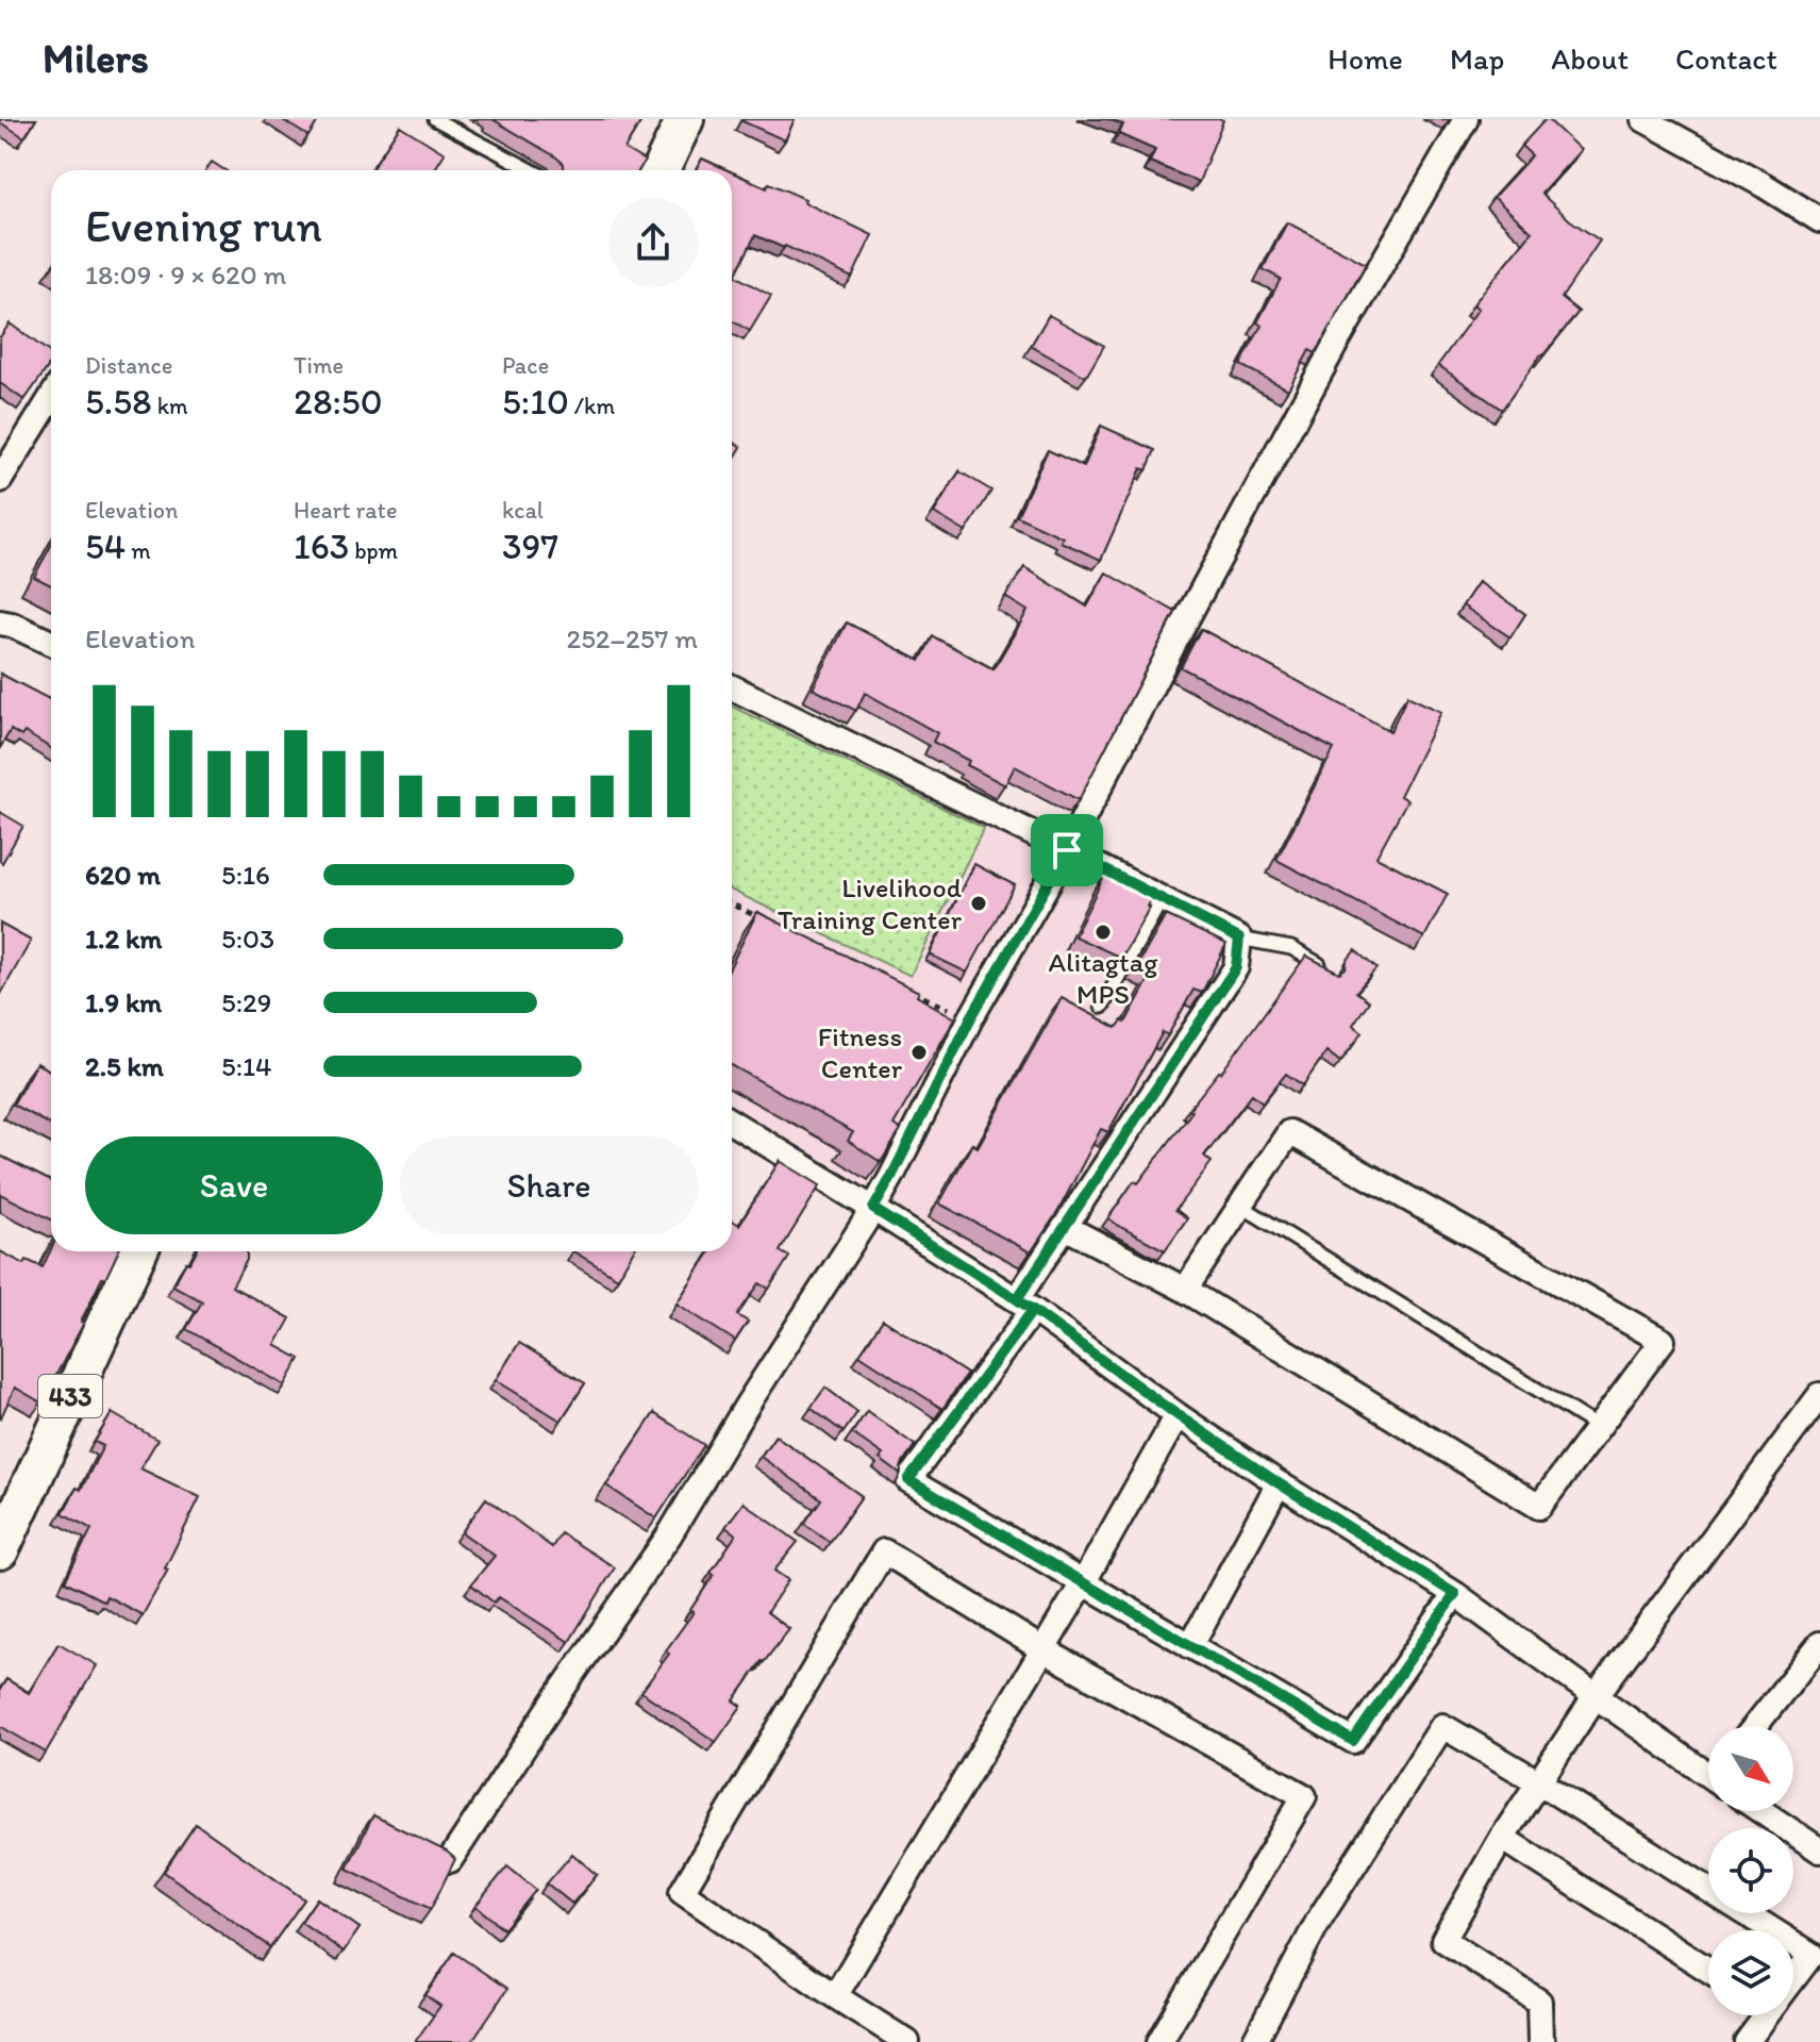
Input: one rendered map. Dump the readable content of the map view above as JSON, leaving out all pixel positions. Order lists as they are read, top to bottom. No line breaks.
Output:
{"streets":{"main road":["433"]},"places":["Livelihood Training Center","Alitagtag MPS","Fitness Center"],"north":"bottom right","page":{"header":"Milers","nav":["Home","Map","About","Contact"],"heading":["Evening run","18:09 · 9 × 620 m"],"stats":[["Distance","5.58 km"],["Time","28:50"],["Pace","5:10 /km"],["Elevation","54 m"],["Heart rate","163 bpm"],["kcal","397"]],"chart":["Elevation","252–257 m"],"list":[{"name":"620 m","note":"5:16"},{"name":"1.2 km","note":"5:03"},{"name":"1.9 km","note":"5:29"},{"name":"2.5 km","note":"5:14"}],"buttons":["Save","Share"]}}
